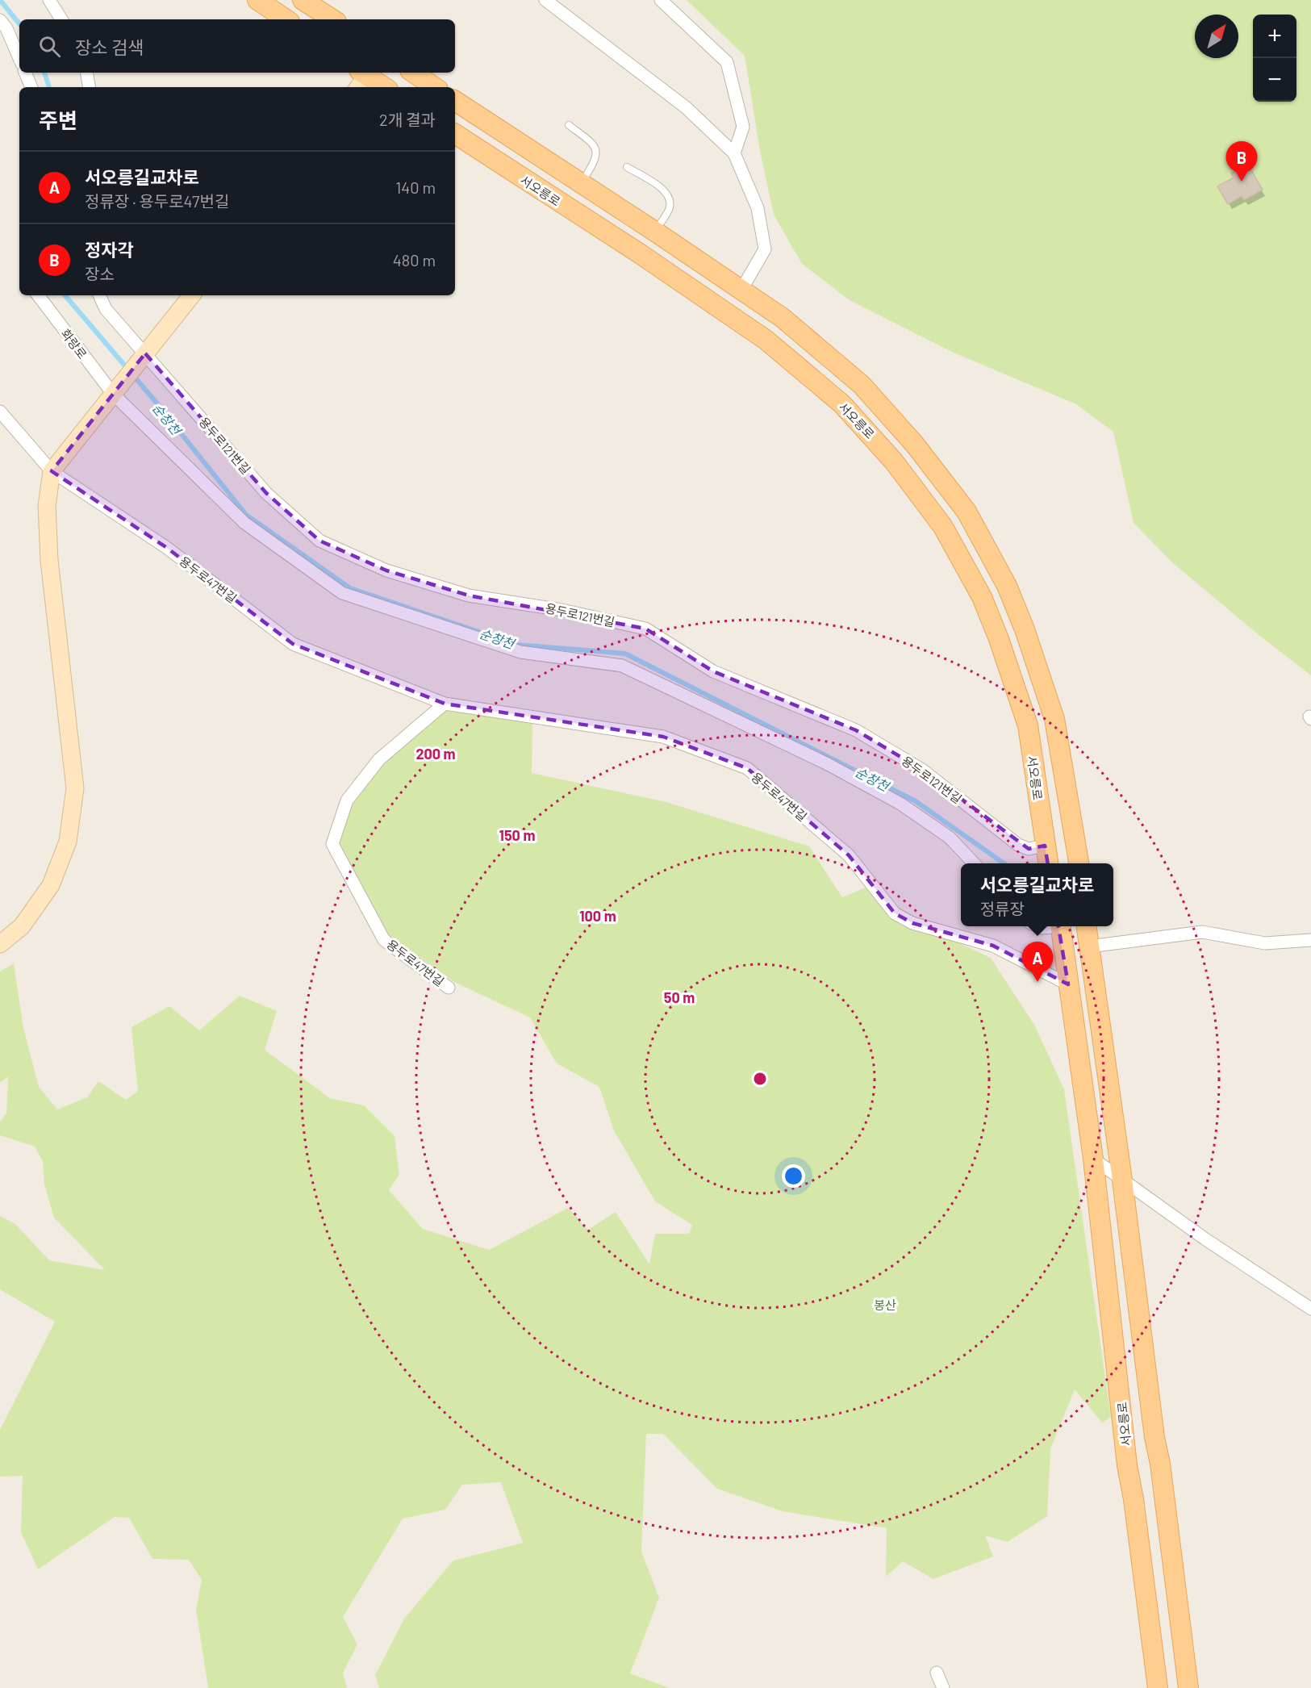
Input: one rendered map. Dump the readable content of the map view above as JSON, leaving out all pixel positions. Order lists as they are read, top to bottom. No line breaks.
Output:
{"streets":{"main road":["서오릉로"],"street":["화랑로","용두로121번길","용두로47번길"]},"crossings":[["서오릉로","용두로121번길"],["서오릉로","용두로47번길"]],"water":["순창천"],"parks":["봉산"],"north":"top right","page":{"map_buttons":["+","−"],"search":"장소 검색","heading":["주변","2개 결과"],"pins":["B","A"],"list":[{"mark":"A","name":"서오릉길교차로","note":"정류장 · 용두로47번길","value":"140 m"},{"mark":"B","name":"정자각","note":"장소","value":"480 m"}],"popup":["서오릉길교차로","정류장"]},"rings":["200 m","150 m","100 m","50 m"]}
